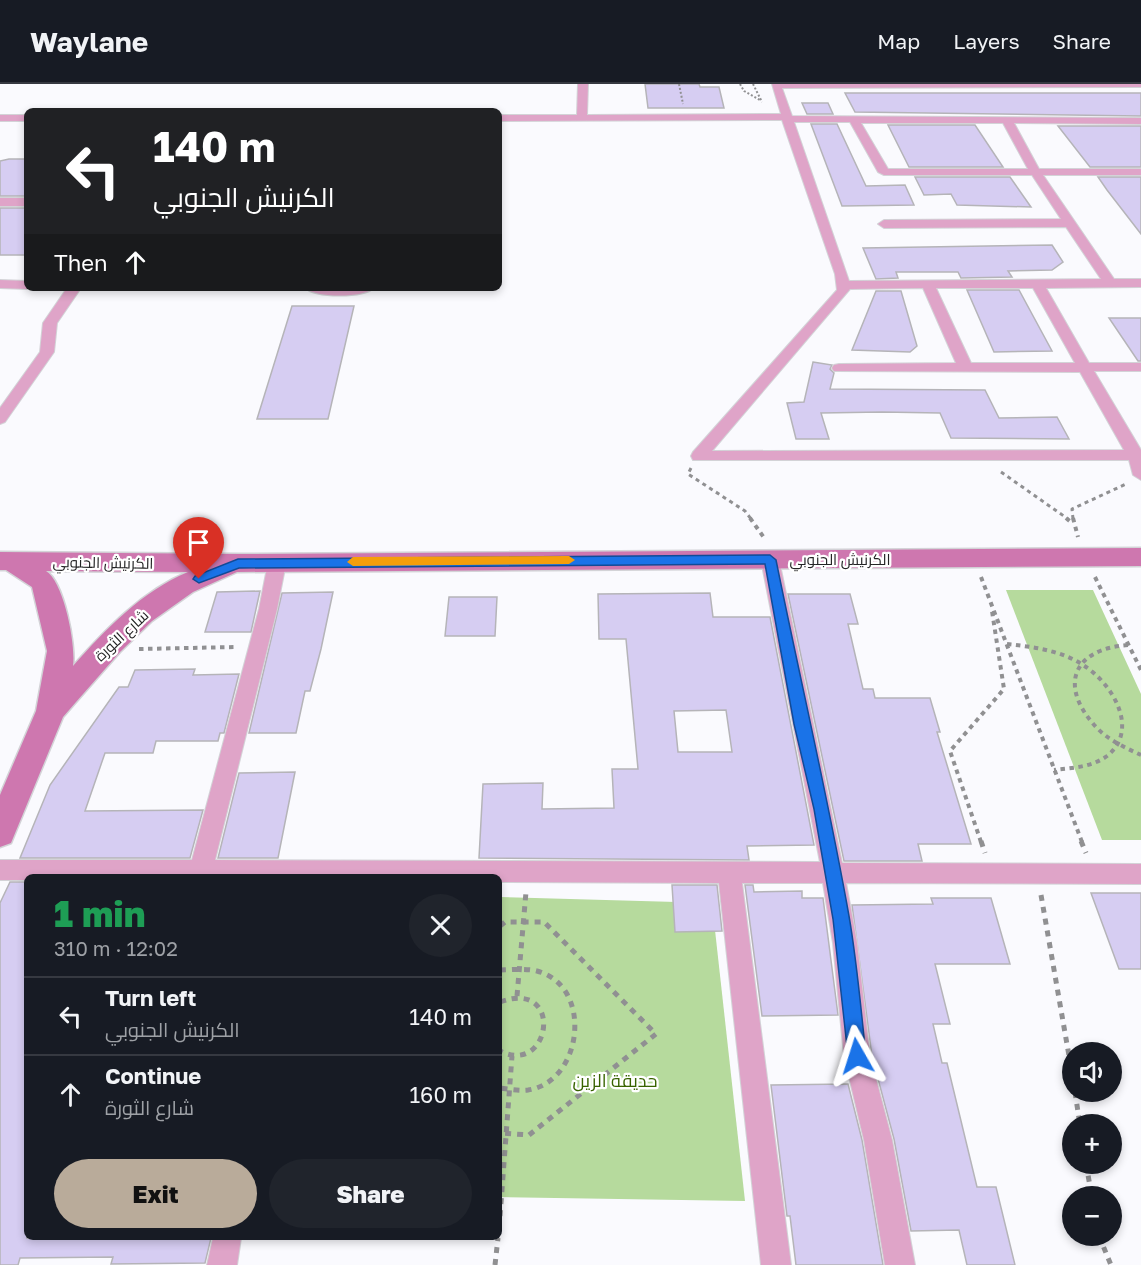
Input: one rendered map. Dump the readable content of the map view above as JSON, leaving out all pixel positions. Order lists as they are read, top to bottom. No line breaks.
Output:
{"streets":{"main road":["الكرنيش الجنوبي","شارع الثورة"]},"crossings":[["الكرنيش الجنوبي","شارع الثورة"]],"parks":["حديقة الزين"],"page":{"header":"Waylane","nav":["Map","Layers","Share"],"turn":["140 m","الكرنيش الجنوبي"],"then":"Then","heading":["1 min","310 m · 12:02"],"list":[{"name":"Turn left","note":"الكرنيش الجنوبي","value":"140 m"},{"name":"Continue","note":"شارع الثورة","value":"160 m"}],"map_buttons":["+","−"],"buttons":["Exit","Share"]}}
